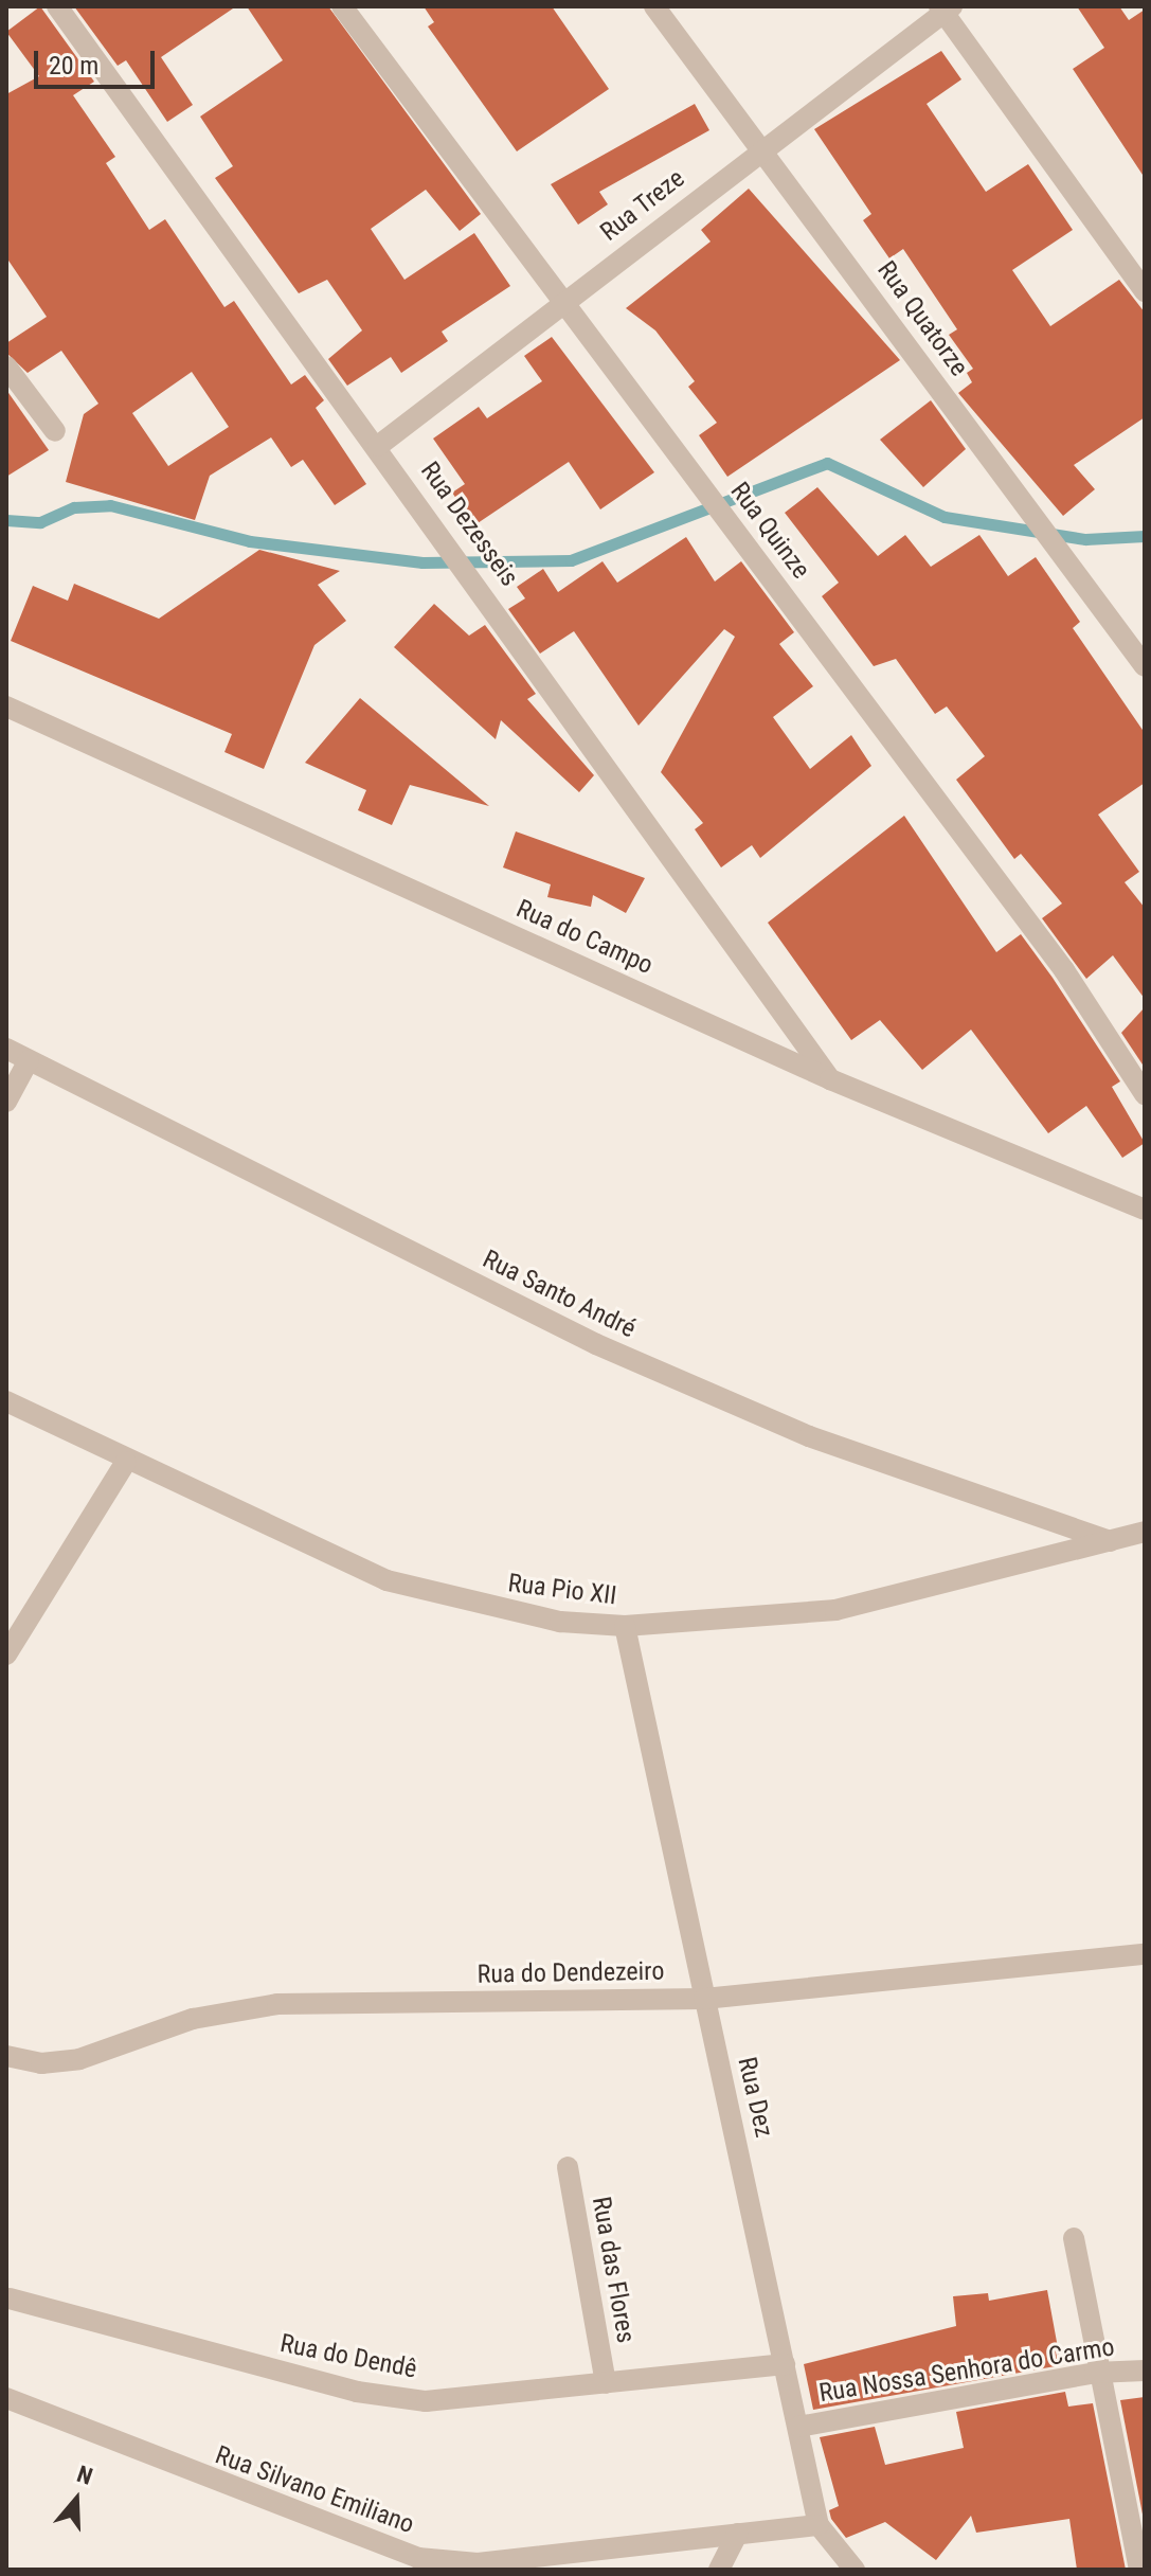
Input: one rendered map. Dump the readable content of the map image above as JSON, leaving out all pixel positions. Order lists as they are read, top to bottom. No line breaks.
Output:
{"streets":{"street":["Rua Treze","Rua Quatorze","Rua Dezesseis","Rua Quinze","Rua do Campo","Rua Santo André","Rua Pio XII","Rua do Dendezeiro","Rua Dez","Rua das Flores","Rua do Dendê","Rua Nossa Senhora do Carmo","Rua Silvano Emiliano"]},"crossings":[["Rua Treze","Rua Quatorze"],["Rua Treze","Rua Dezesseis"],["Rua Treze","Rua Quinze"],["Rua Dezesseis","Rua do Campo"],["Rua Santo André","Rua Pio XII"],["Rua Pio XII","Rua Dez"],["Rua do Dendezeiro","Rua Dez"],["Rua Dez","Rua do Dendê"],["Rua Dez","Rua Nossa Senhora do Carmo"],["Rua Dez","Rua Silvano Emiliano"],["Rua das Flores","Rua do Dendê"]],"scale_bar":"20 m","north":"top"}
